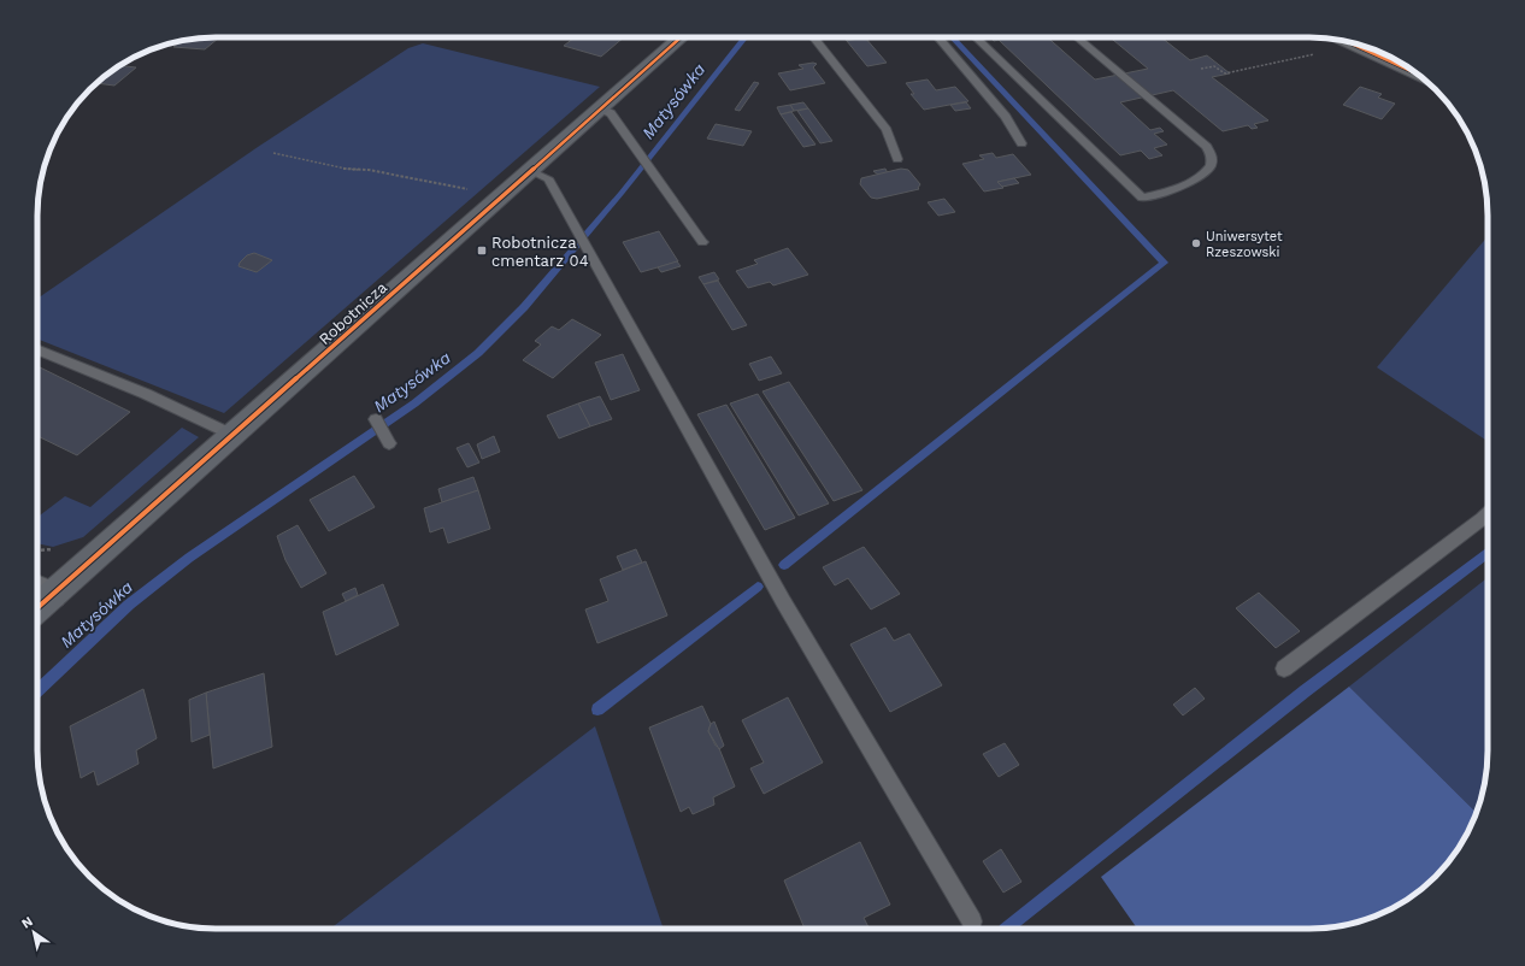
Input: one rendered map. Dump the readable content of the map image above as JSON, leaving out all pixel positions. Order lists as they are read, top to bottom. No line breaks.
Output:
{"streets":{"street":["Robotnicza"]},"water":["Matysówka"],"places":{"other":["Uniwersytet Rzeszowski"],"transit":["Robotnicza cmentarz 04"]},"north":"top left"}
